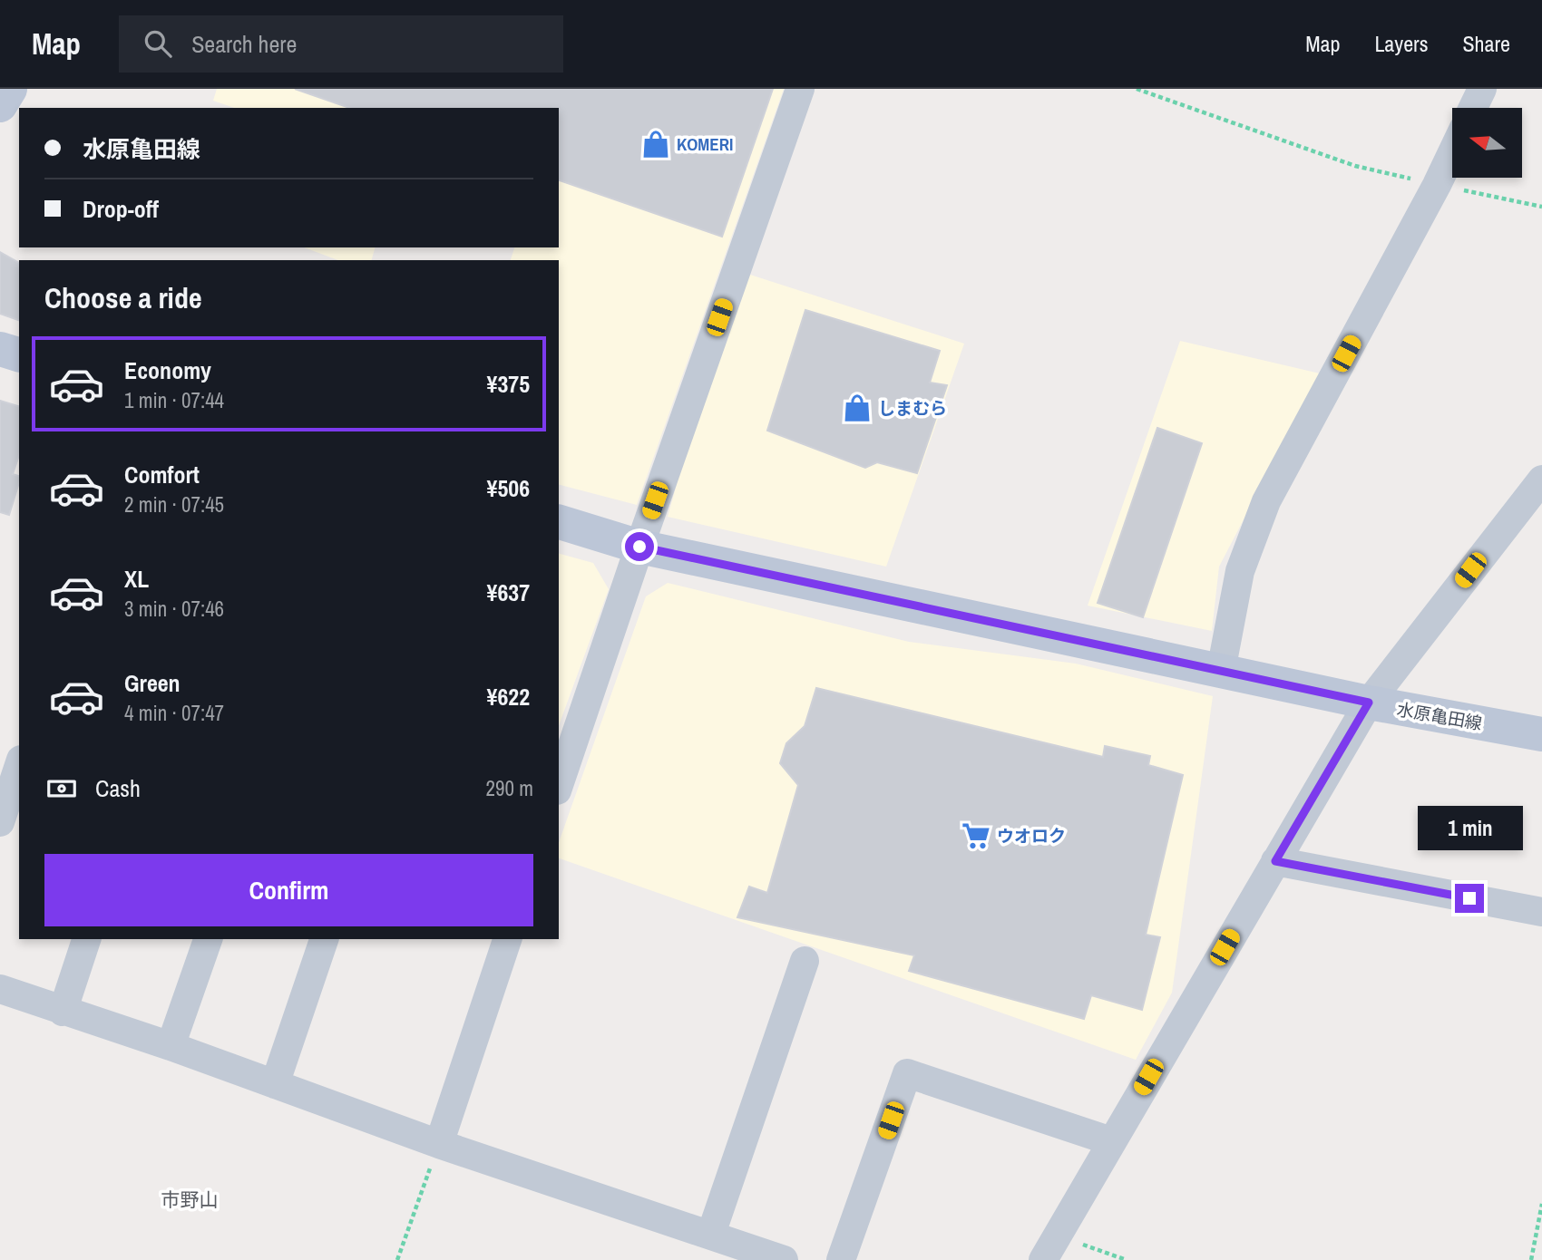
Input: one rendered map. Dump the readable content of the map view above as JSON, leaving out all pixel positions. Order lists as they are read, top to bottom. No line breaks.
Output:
{"streets":{"main road":["水原亀田線"]},"districts":["市野山"],"places":{"shop":["KOMERI","しまむら"],"supermarket":["ウオロク"]},"north":"left","page":{"header":"Map","search":"Search here","nav":["Map","Layers","Share"],"banner":["水原亀田線","Drop-off"],"heading":"Choose a ride","list":[{"name":"Economy","note":"1 min · 07:44","value":"¥375"},{"name":"Comfort","note":"2 min · 07:45","value":"¥506"},{"name":"XL","note":"3 min · 07:46","value":"¥637"},{"name":"Green","note":"4 min · 07:47","value":"¥622"}],"pay":["Cash","290 m"],"bubble":"1 min","buttons":"Confirm"}}
